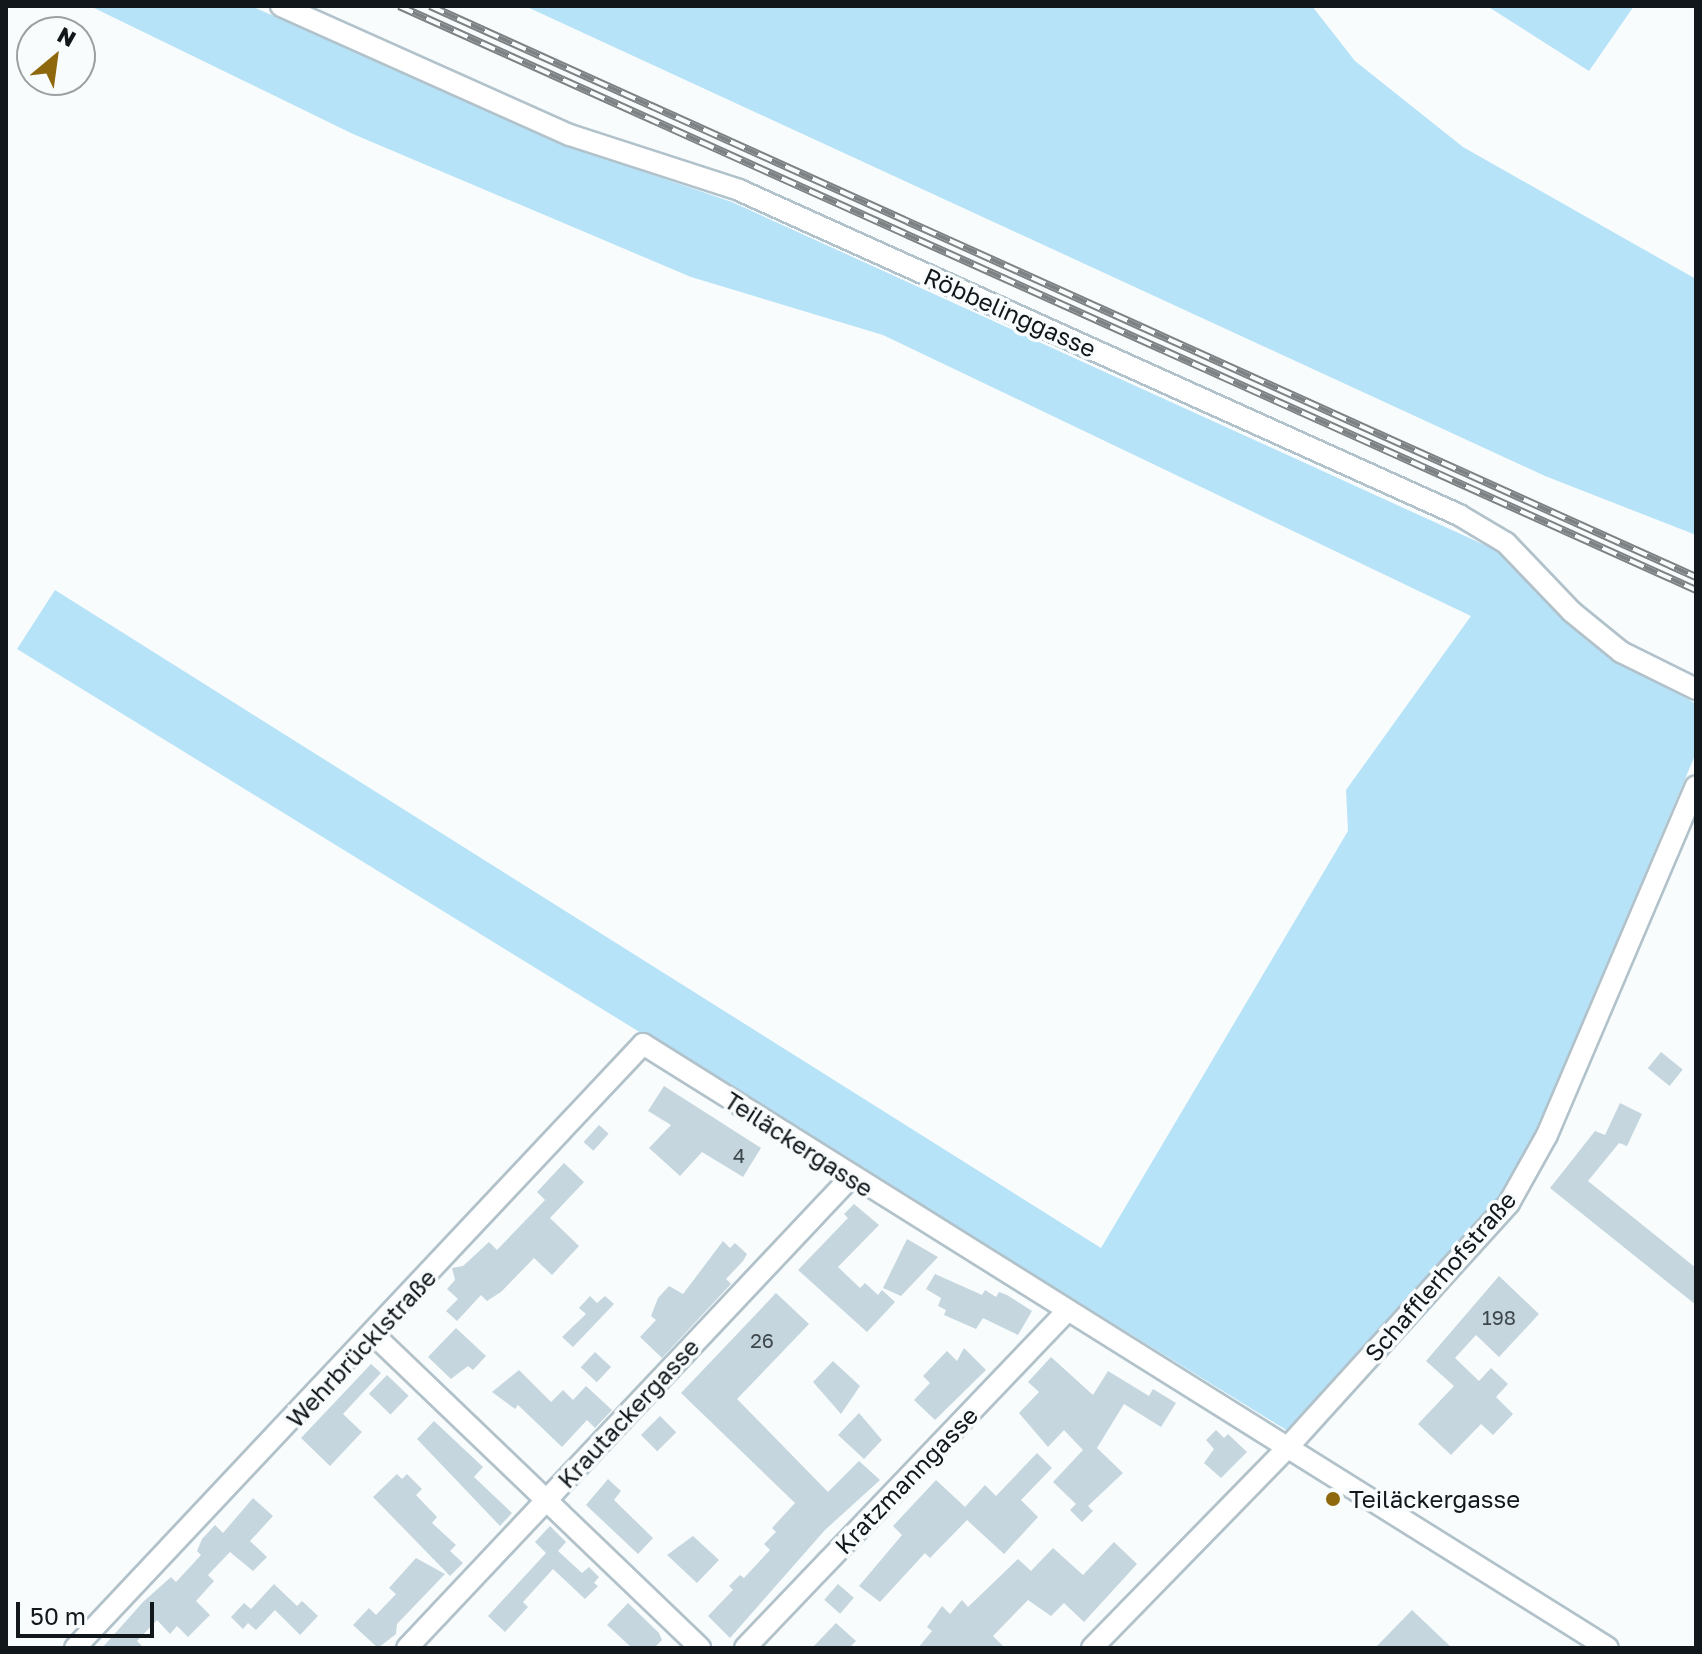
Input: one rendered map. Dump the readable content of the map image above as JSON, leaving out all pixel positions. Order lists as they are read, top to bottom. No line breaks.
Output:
{"streets":{"street":["Röbbelinggasse","Teiläckergasse","Schafflerhofstraße","Wehrbrücklstraße","Krautackergasse","Kratzmanngasse"]},"crossings":[["Teiläckergasse","Schafflerhofstraße"],["Teiläckergasse","Wehrbrücklstraße"],["Teiläckergasse","Krautackergasse"],["Teiläckergasse","Kratzmanngasse"]],"places":["Teiläckergasse"],"house_numbers":["4","198","26"],"scale_bar":"50 m","north":"top right"}
